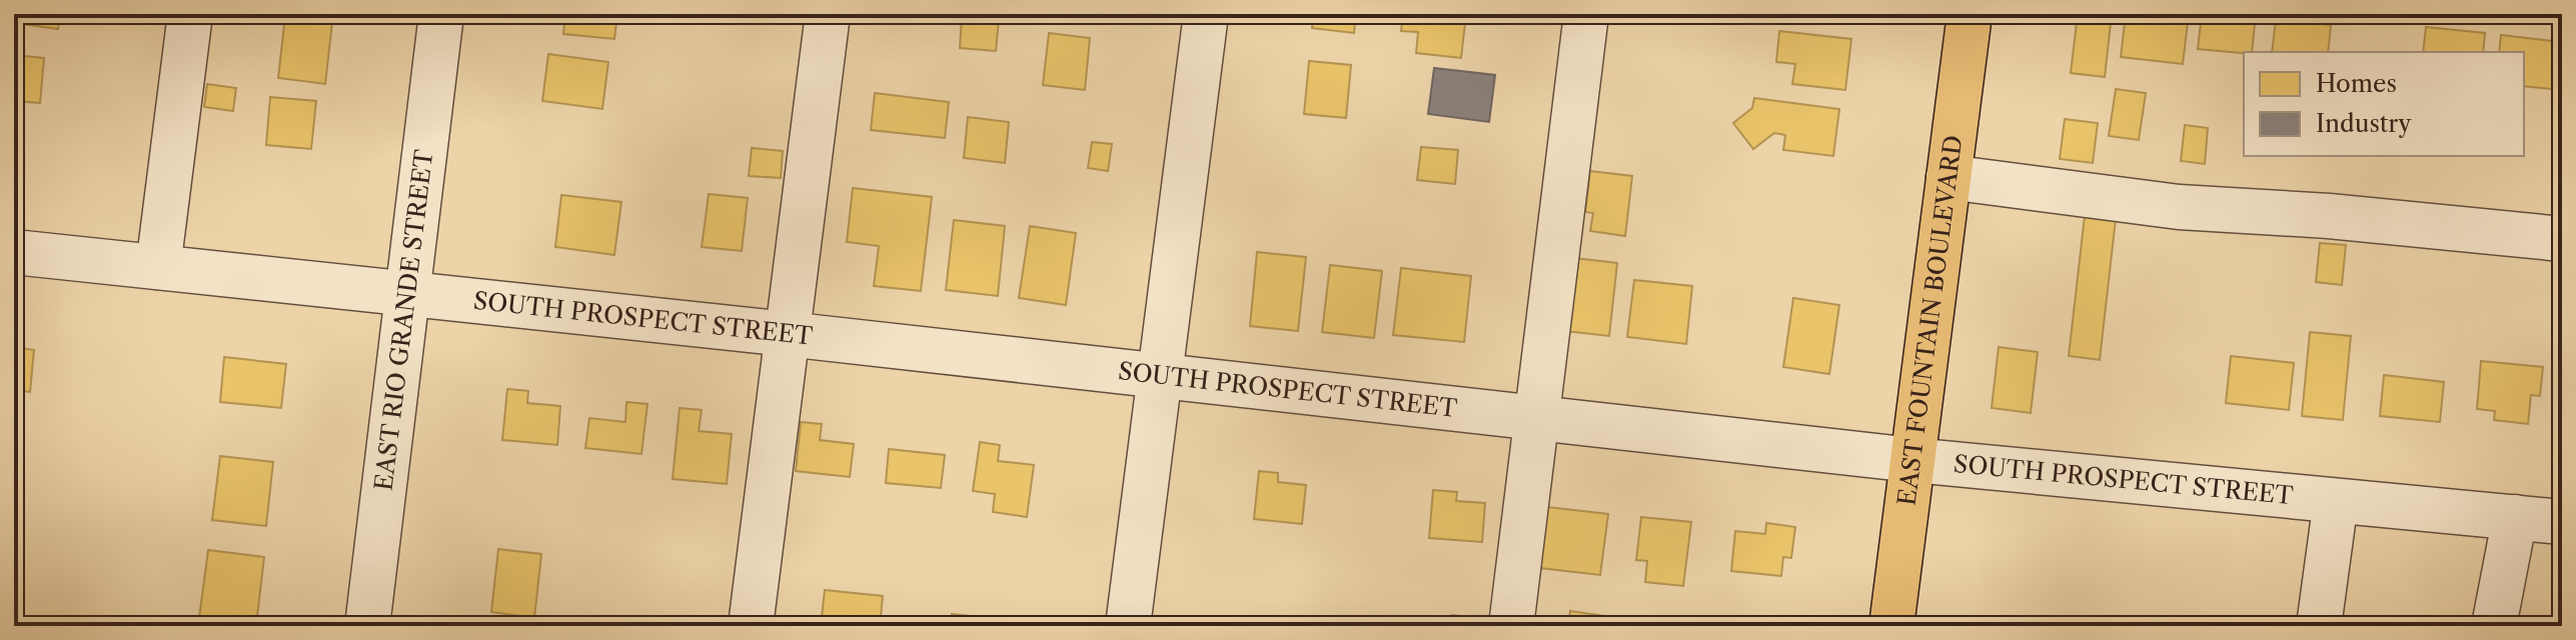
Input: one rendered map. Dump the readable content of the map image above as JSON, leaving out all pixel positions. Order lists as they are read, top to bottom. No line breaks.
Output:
{"streets":{"main road":["EAST FOUNTAIN BOULEVARD"],"street":["SOUTH PROSPECT STREET","EAST RIO GRANDE STREET"]},"crossings":[["SOUTH PROSPECT STREET","EAST RIO GRANDE STREET"],["SOUTH PROSPECT STREET","EAST FOUNTAIN BOULEVARD"]],"legend":["Homes","Industry"]}
